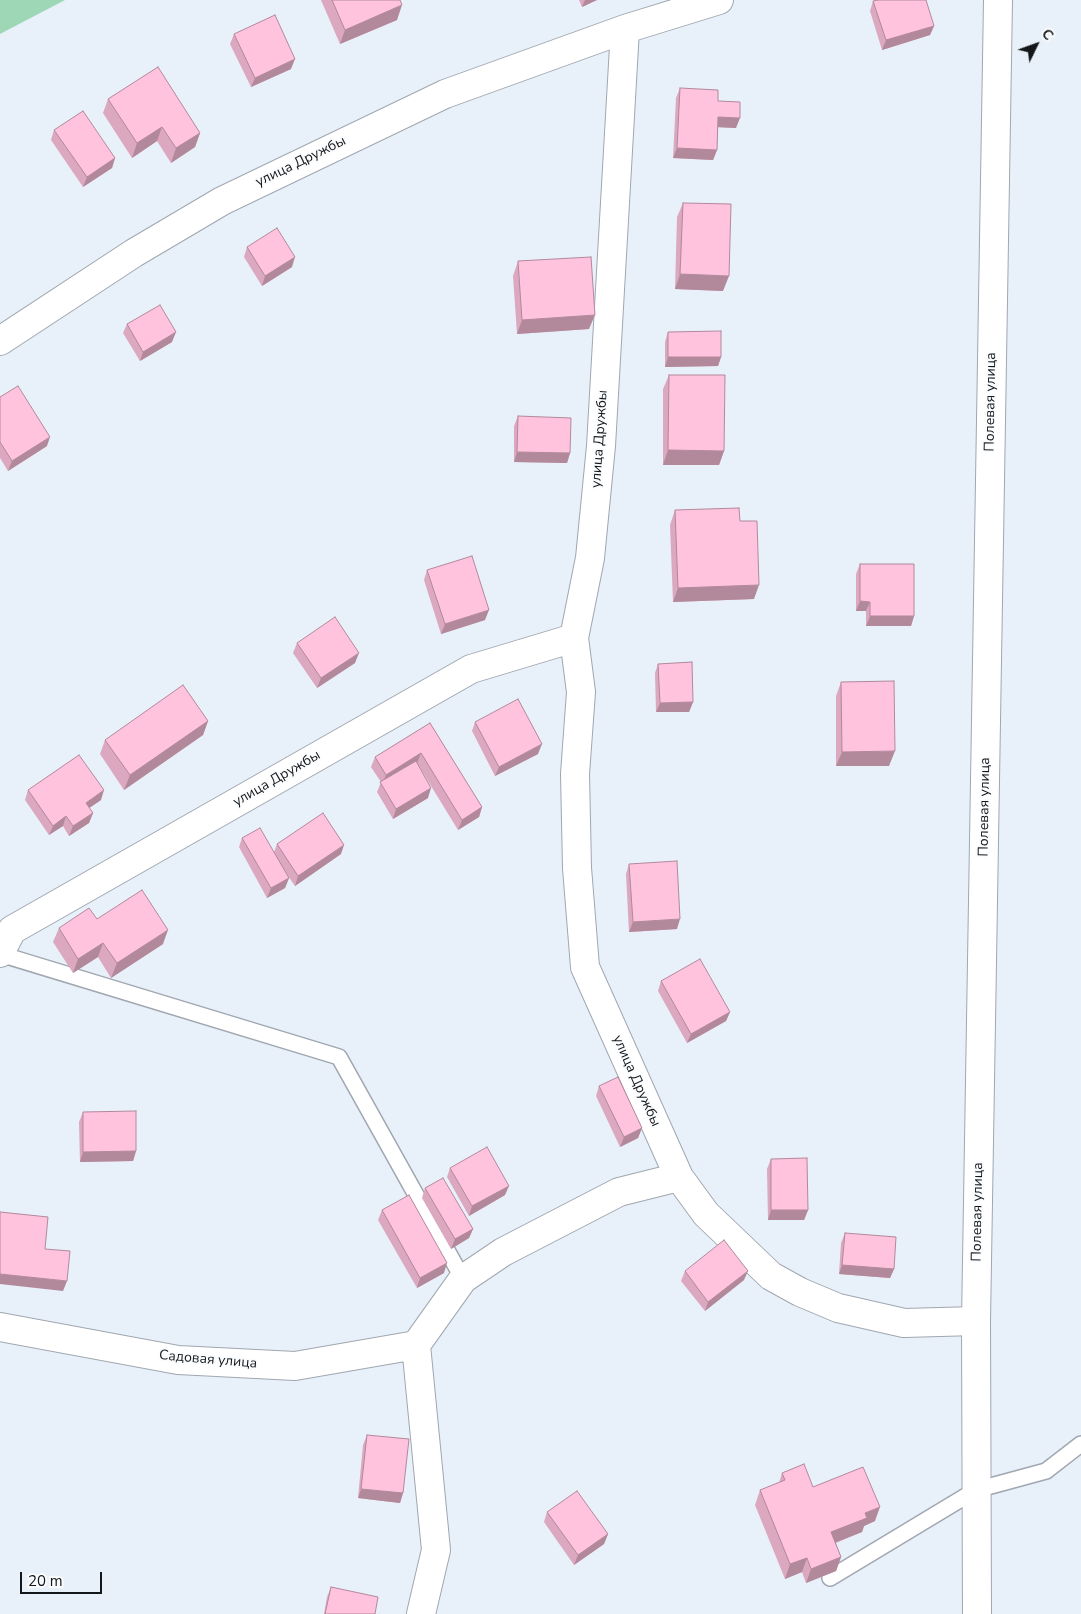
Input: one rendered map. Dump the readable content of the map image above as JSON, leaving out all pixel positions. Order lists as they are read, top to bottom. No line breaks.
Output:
{"streets":{"street":["улица Дружбы","Полевая улица","Садовая улица"]},"crossings":[["улица Дружбы","Полевая улица"]],"scale_bar":"20 m","north":"top right"}
